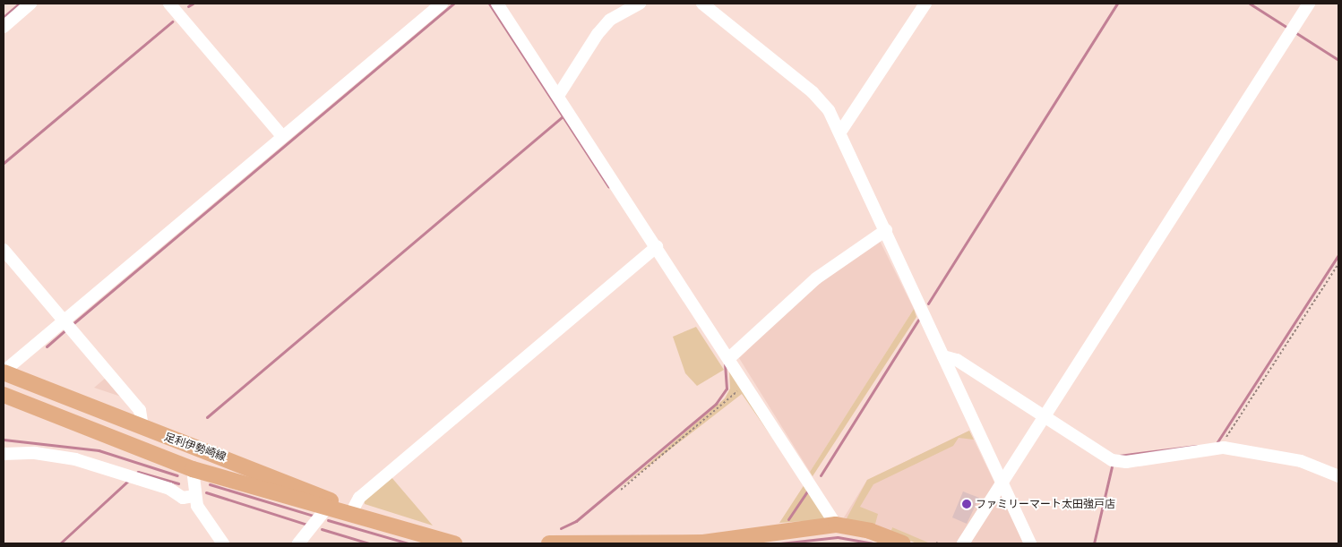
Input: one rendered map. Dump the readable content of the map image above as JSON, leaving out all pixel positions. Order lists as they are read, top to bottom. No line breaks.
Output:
{"streets":{"main road":["足利伊勢崎線"]},"places":["ファミリーマート太田強戸店"]}
